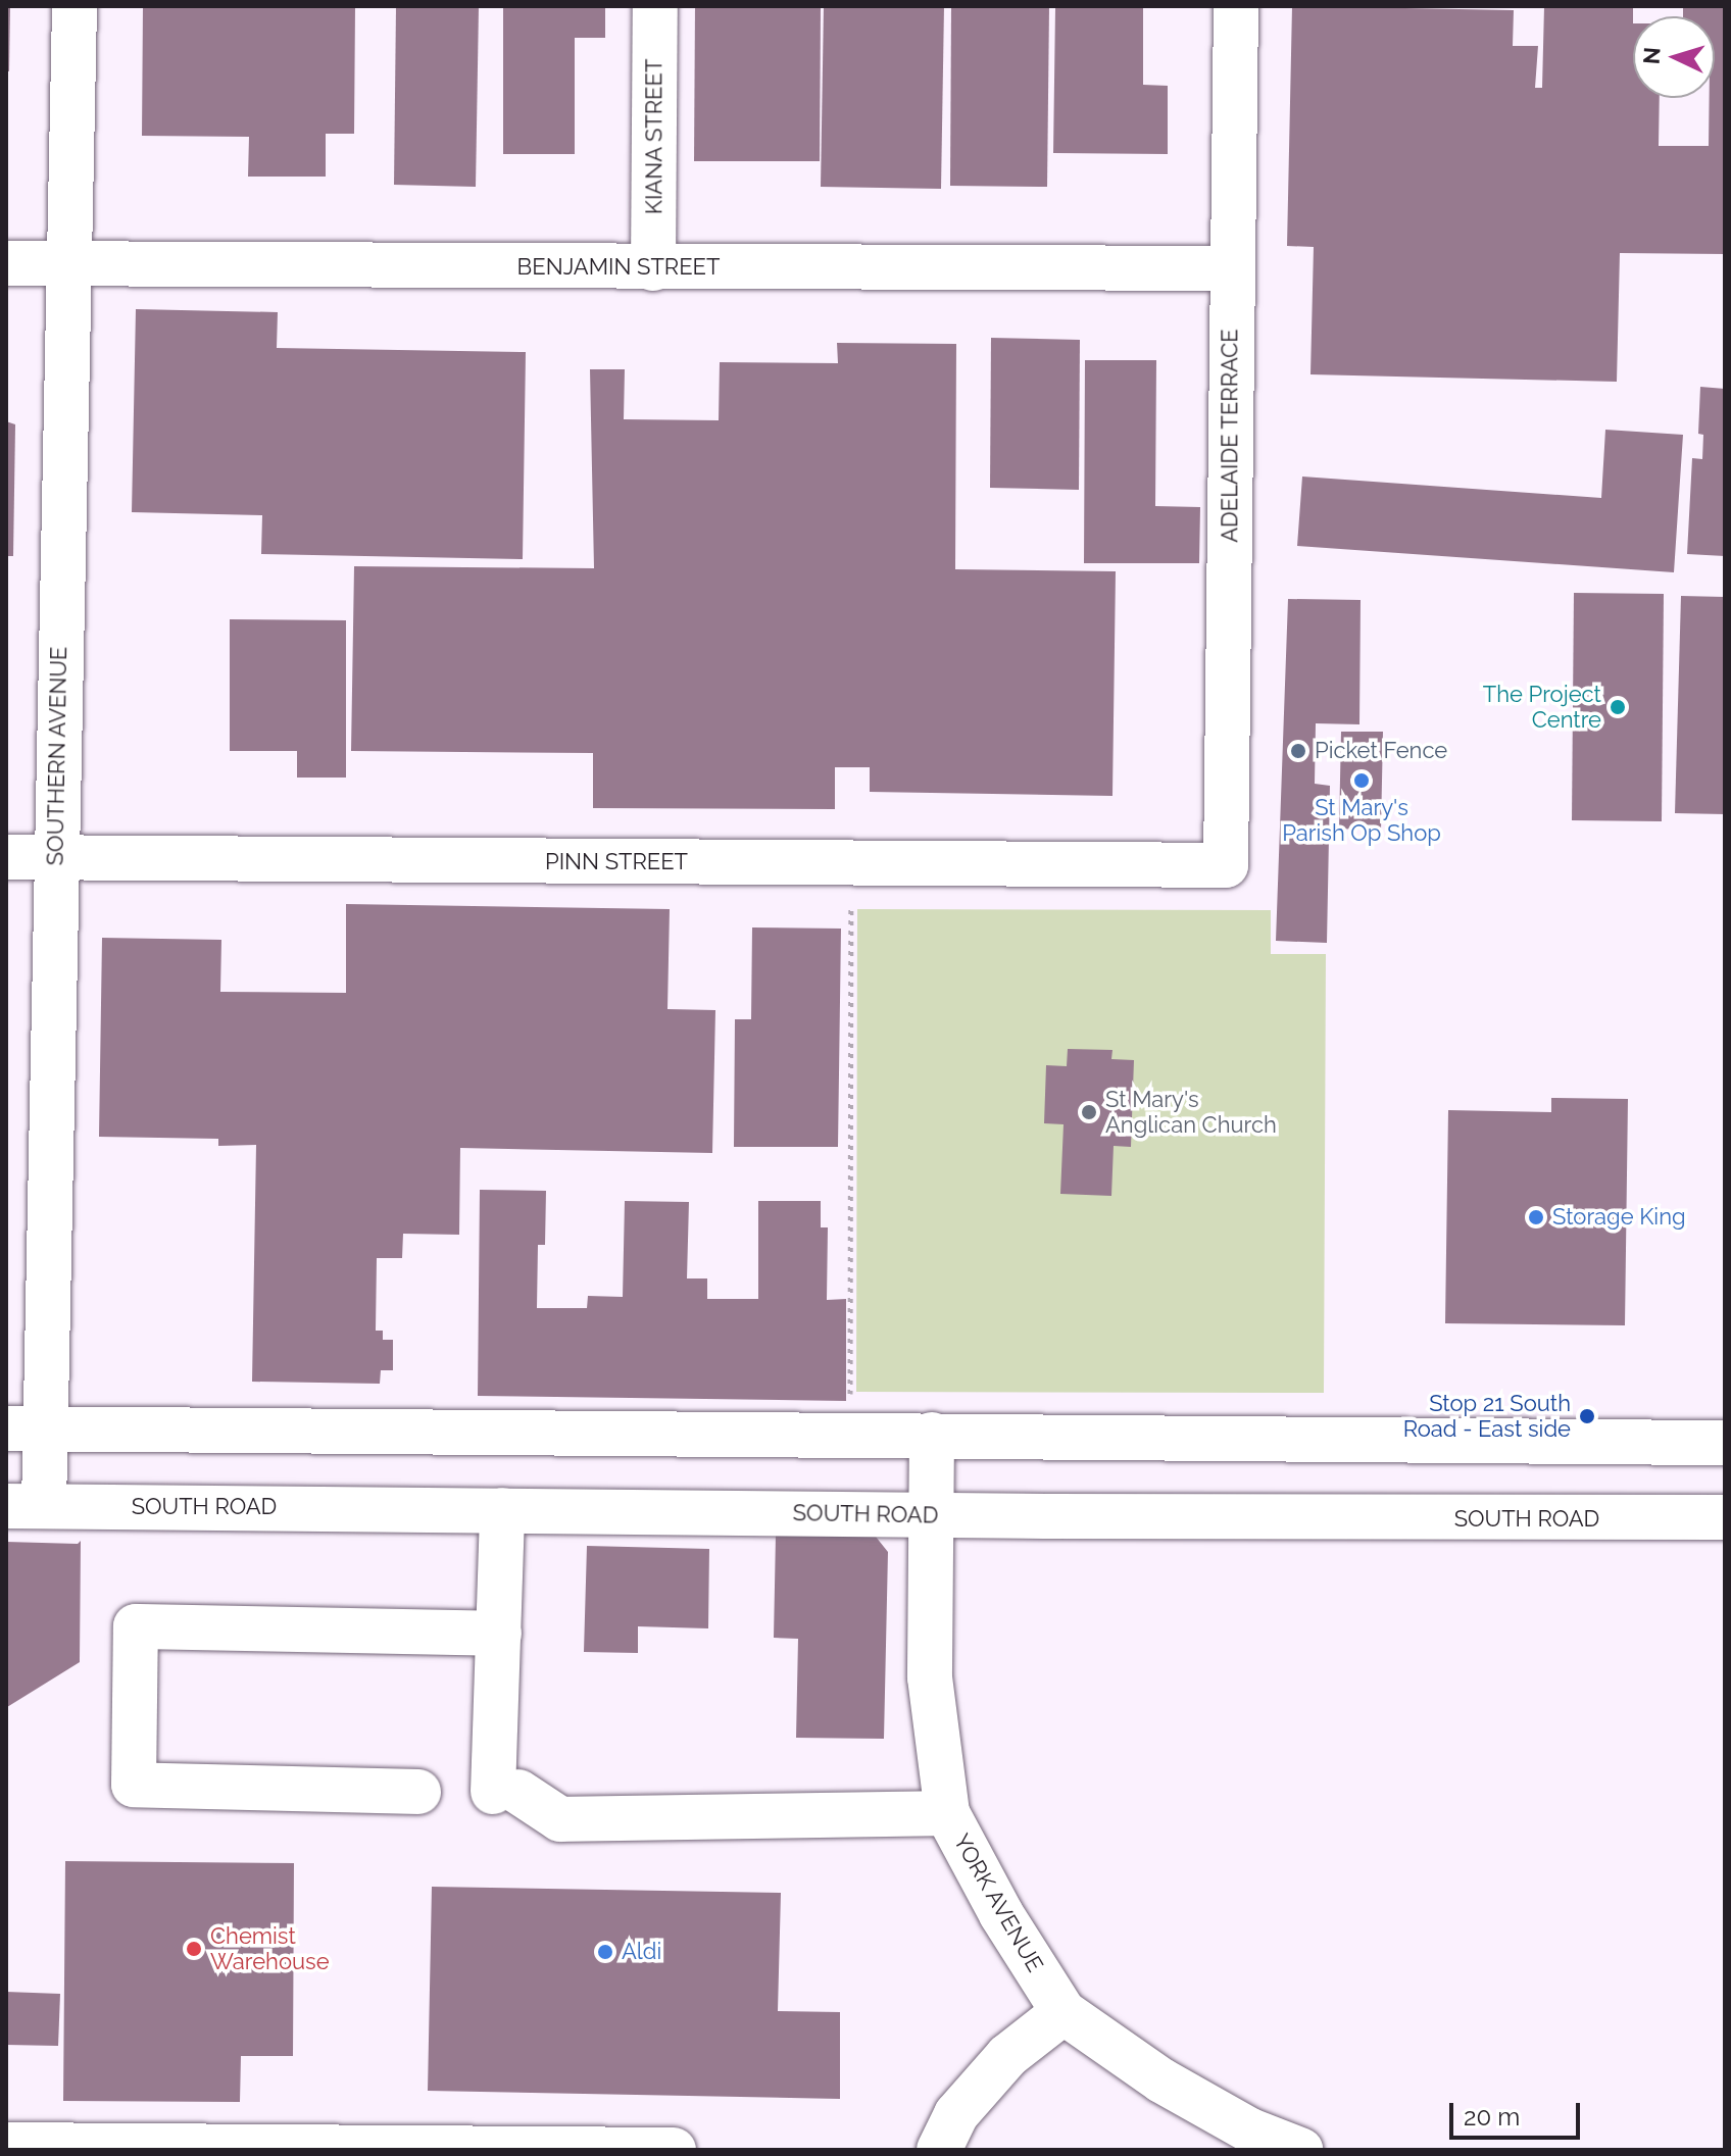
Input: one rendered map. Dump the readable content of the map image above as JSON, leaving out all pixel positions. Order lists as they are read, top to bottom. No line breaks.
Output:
{"streets":{"main road":["KIANA STREET","BENJAMIN STREET","ADELAIDE TERRACE","SOUTHERN AVENUE","PINN STREET","SOUTH ROAD","YORK AVENUE"]},"crossings":[["KIANA STREET","BENJAMIN STREET"],["BENJAMIN STREET","ADELAIDE TERRACE"],["BENJAMIN STREET","SOUTHERN AVENUE"],["ADELAIDE TERRACE","PINN STREET"],["SOUTHERN AVENUE","PINN STREET"],["SOUTHERN AVENUE","SOUTH ROAD"],["SOUTH ROAD","YORK AVENUE"]],"places":["The Project Centre","Picket Fence","St Mary's Parish Op Shop","St Mary's Anglican Church","Storage King","Stop 21 South Road - East side","Chemist Warehouse","Aldi"],"scale_bar":"20 m","north":"left"}
